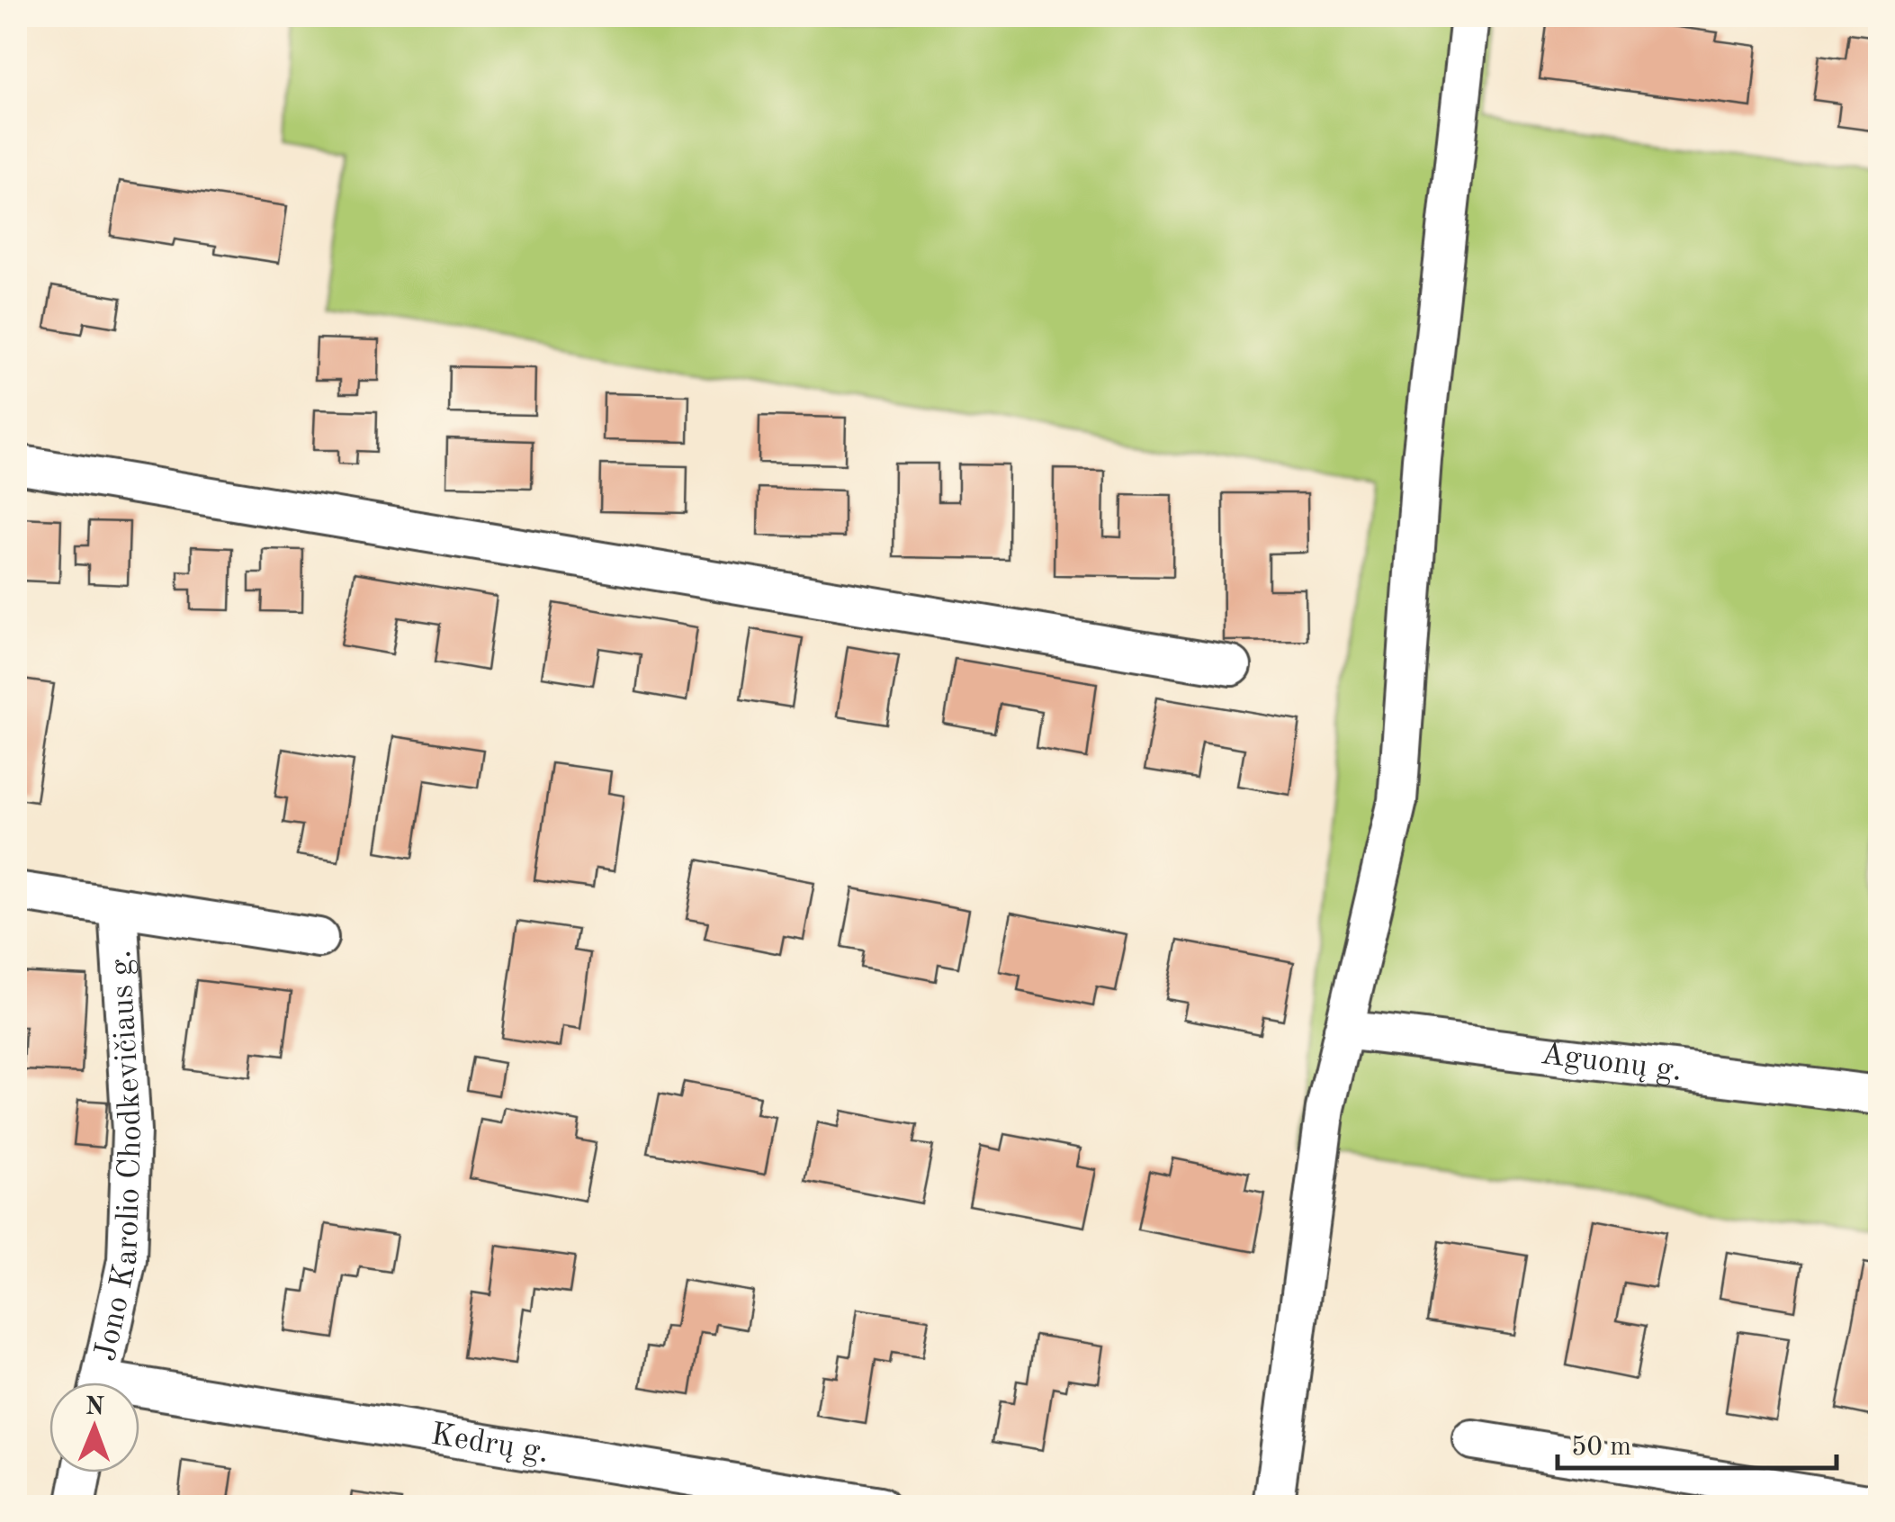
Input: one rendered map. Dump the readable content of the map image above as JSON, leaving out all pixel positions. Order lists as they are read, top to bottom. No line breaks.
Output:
{"streets":{"street":["Aguonų g.","Jono Karolio Chodkevičiaus g.","Kedrų g."]},"scale_bar":"50 m","north":"top"}
